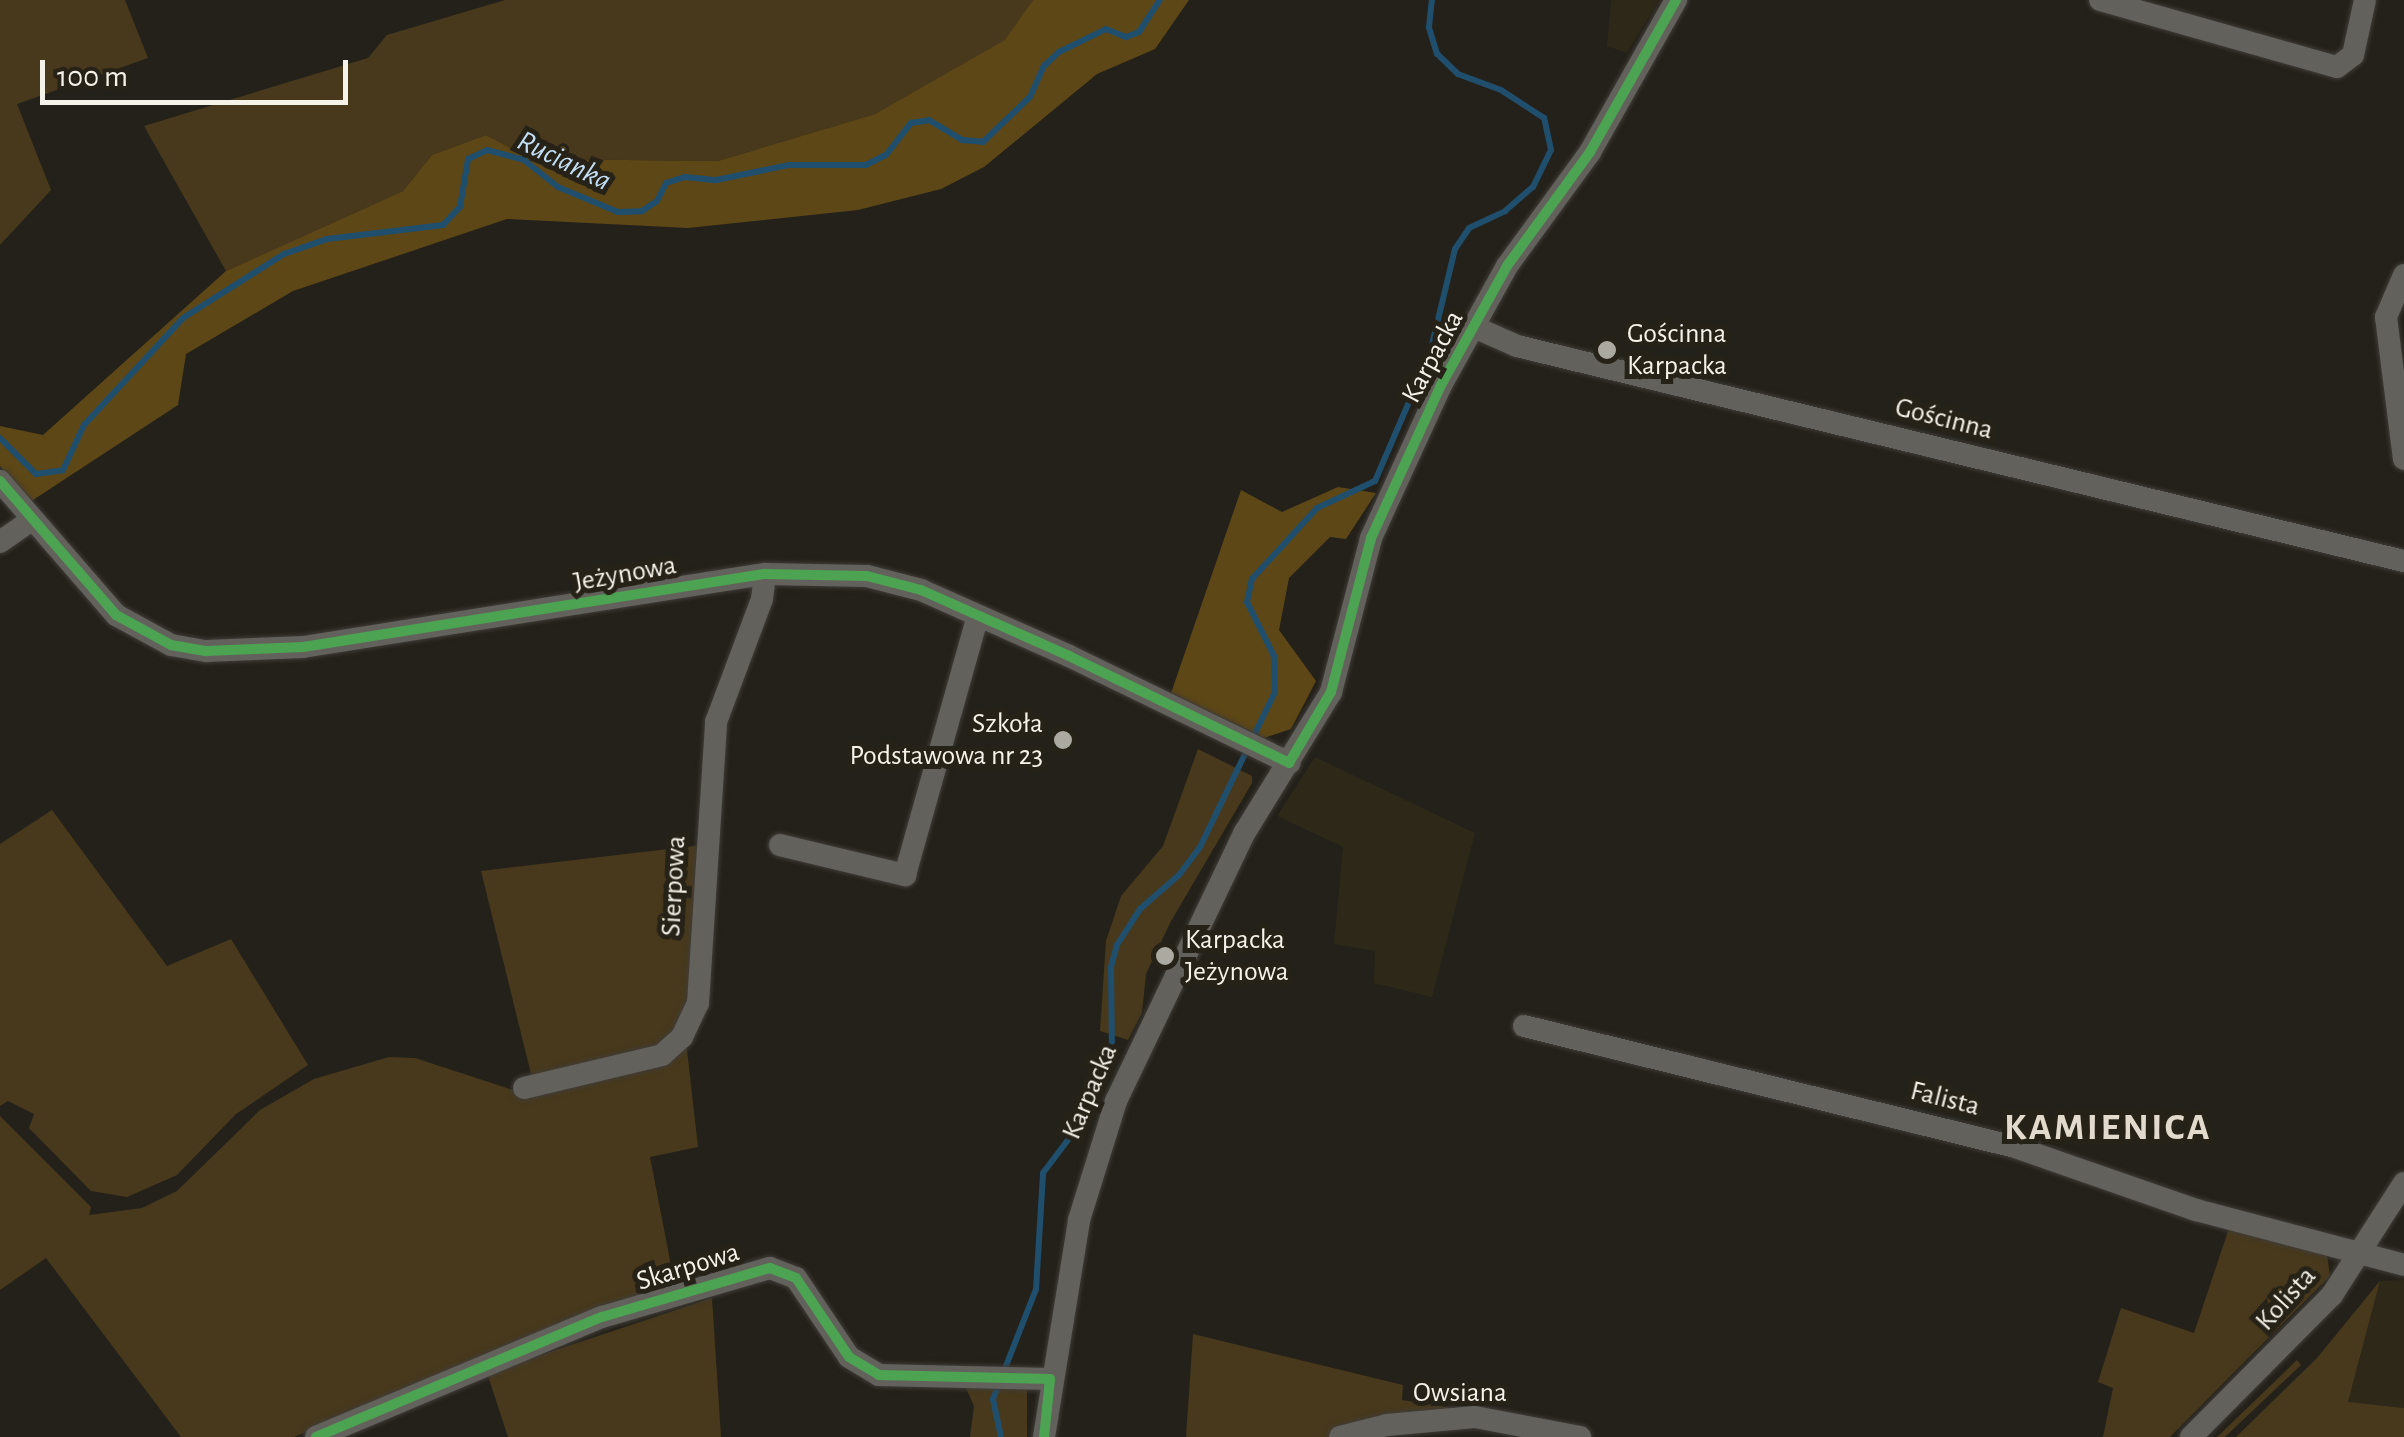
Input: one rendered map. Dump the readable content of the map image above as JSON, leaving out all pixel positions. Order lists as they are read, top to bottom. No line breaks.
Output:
{"streets":{"street":["Karpacka","Gościnna","Jeżynowa","Sierpowa","Falista","Skarpowa","Kolista","Owsiana"]},"crossings":[["Karpacka","Gościnna"],["Karpacka","Jeżynowa"],["Karpacka","Skarpowa"],["Jeżynowa","Sierpowa"],["Falista","Kolista"]],"districts":["KAMIENICA"],"water":["Rucianka"],"places":["Gościnna Karpacka","Szkoła Podstawowa nr 23","Karpacka Jeżynowa"],"scale_bar":"100 m"}
